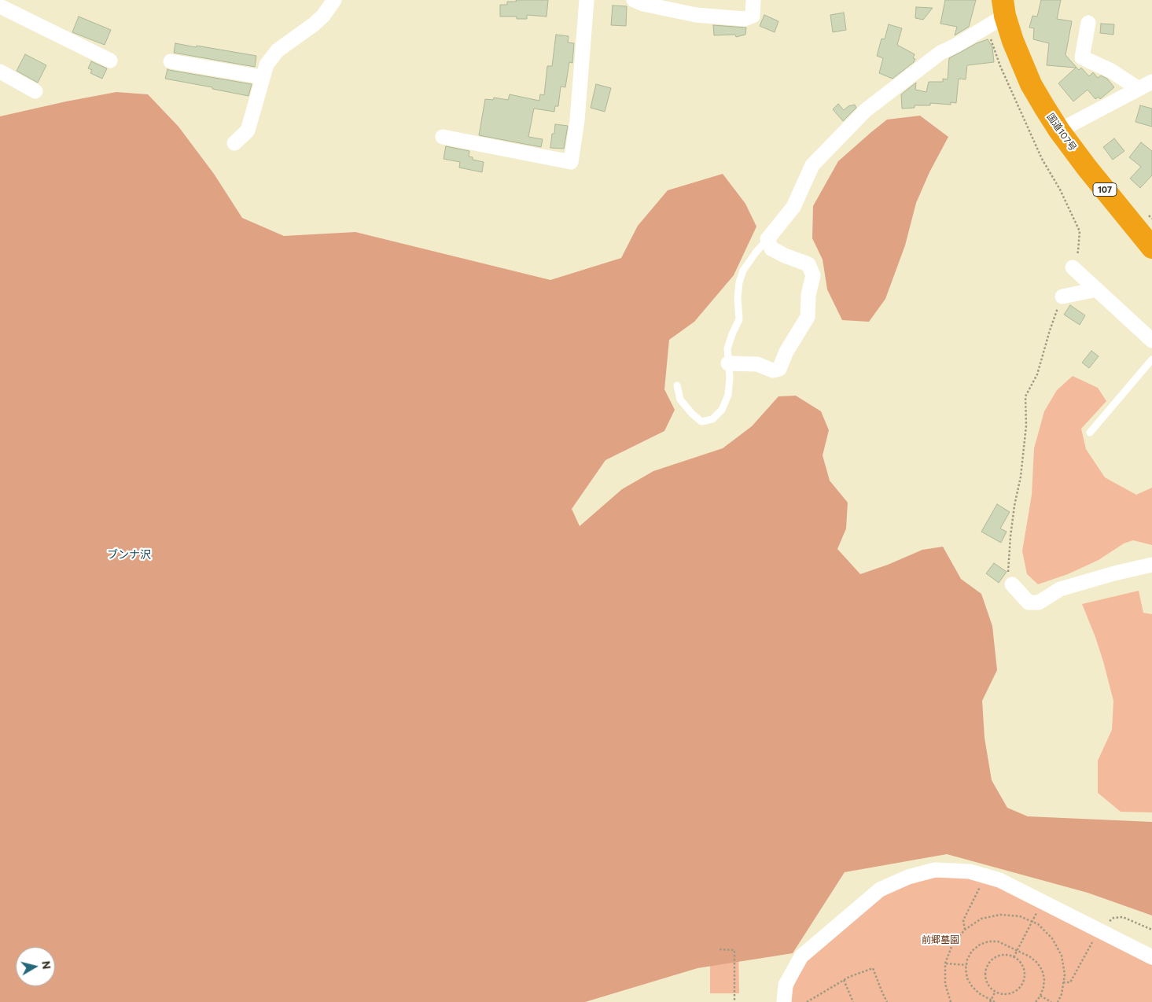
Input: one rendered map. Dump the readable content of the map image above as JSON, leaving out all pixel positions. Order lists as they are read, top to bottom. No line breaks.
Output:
{"streets":{"highway":["国道107号","107"]},"districts":["ブンナ沢"],"parks":["前郷墓園"],"north":"right"}
